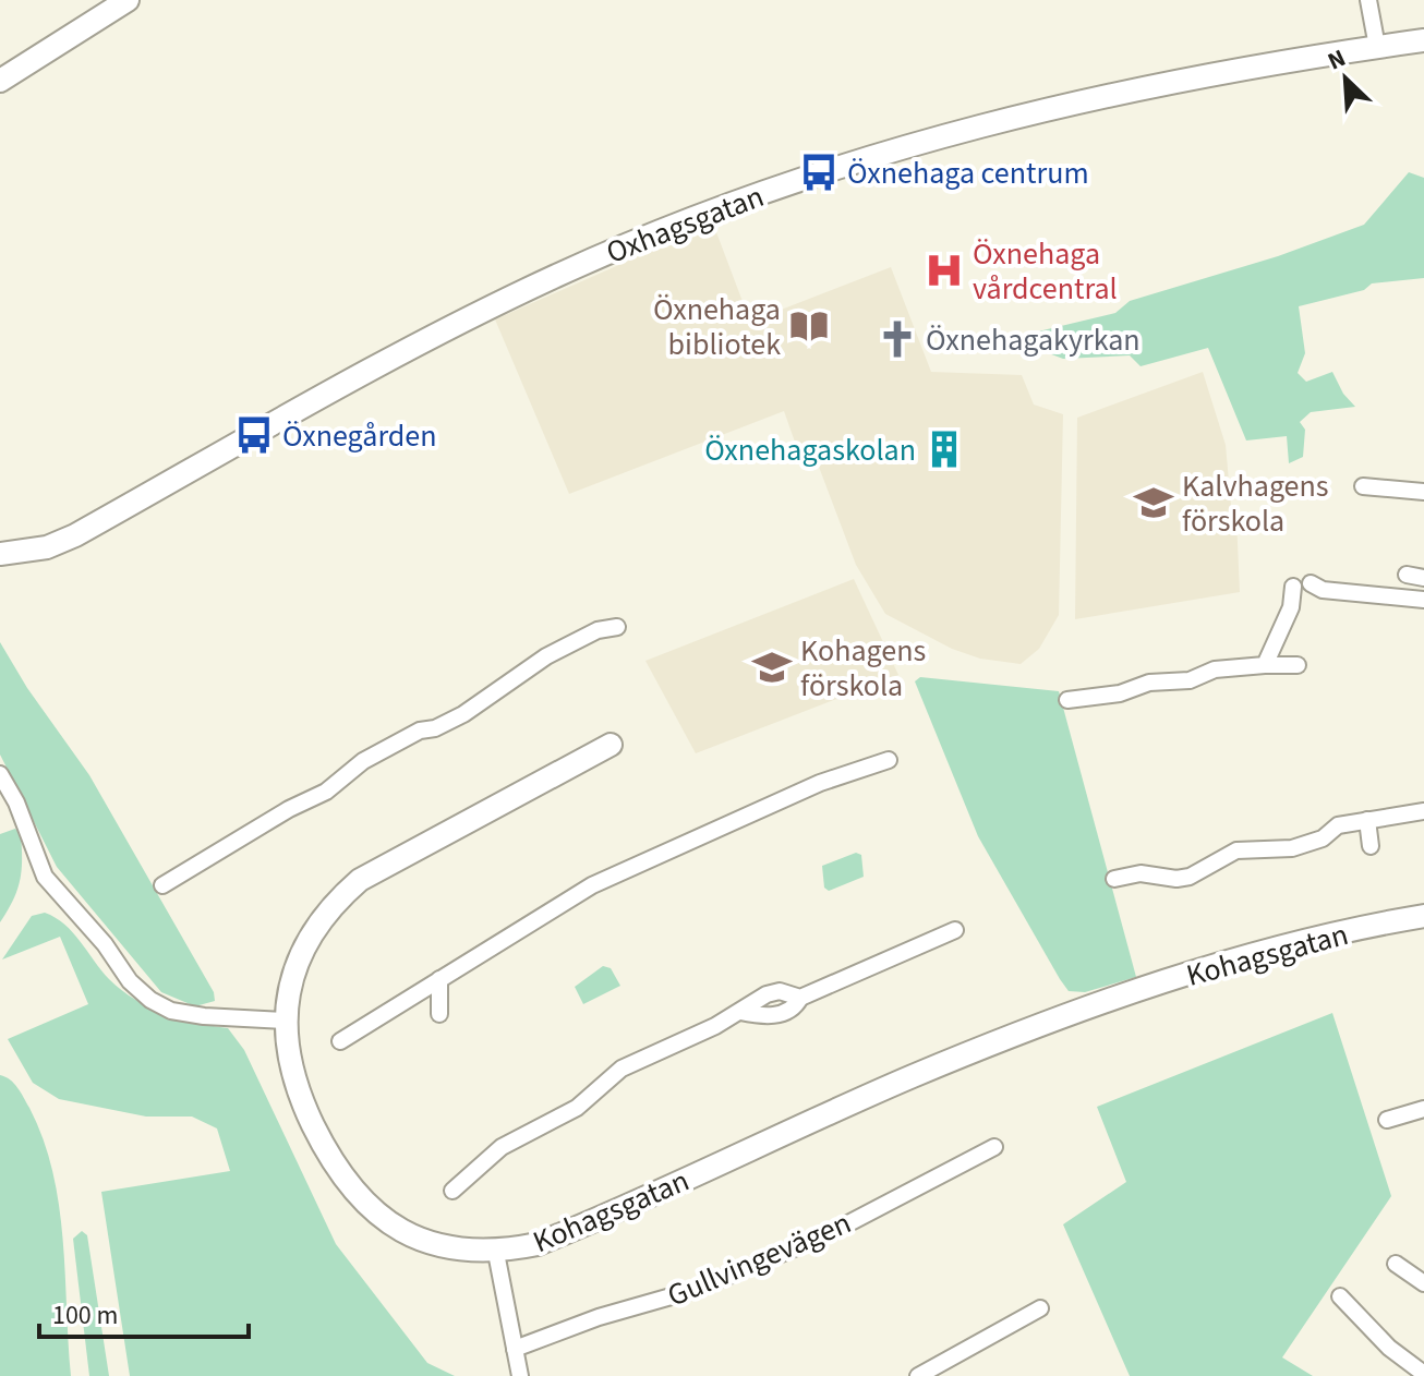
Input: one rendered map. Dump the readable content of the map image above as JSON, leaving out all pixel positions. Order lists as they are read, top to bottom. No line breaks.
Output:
{"streets":{"street":["Oxhagsgatan","Kohagsgatan","Gullvingevägen"]},"places":{"bus stop":["Öxnehaga centrum","Öxnegården"],"hospital":["Öxnehaga vårdcentral"],"library":["Öxnehaga bibliotek"],"church":["Öxnehagakyrkan"],"building":["Öxnehagaskolan"],"school or university":["Kalvhagens förskola","Kohagens förskola"]},"scale_bar":"100 m","north":"top left"}
